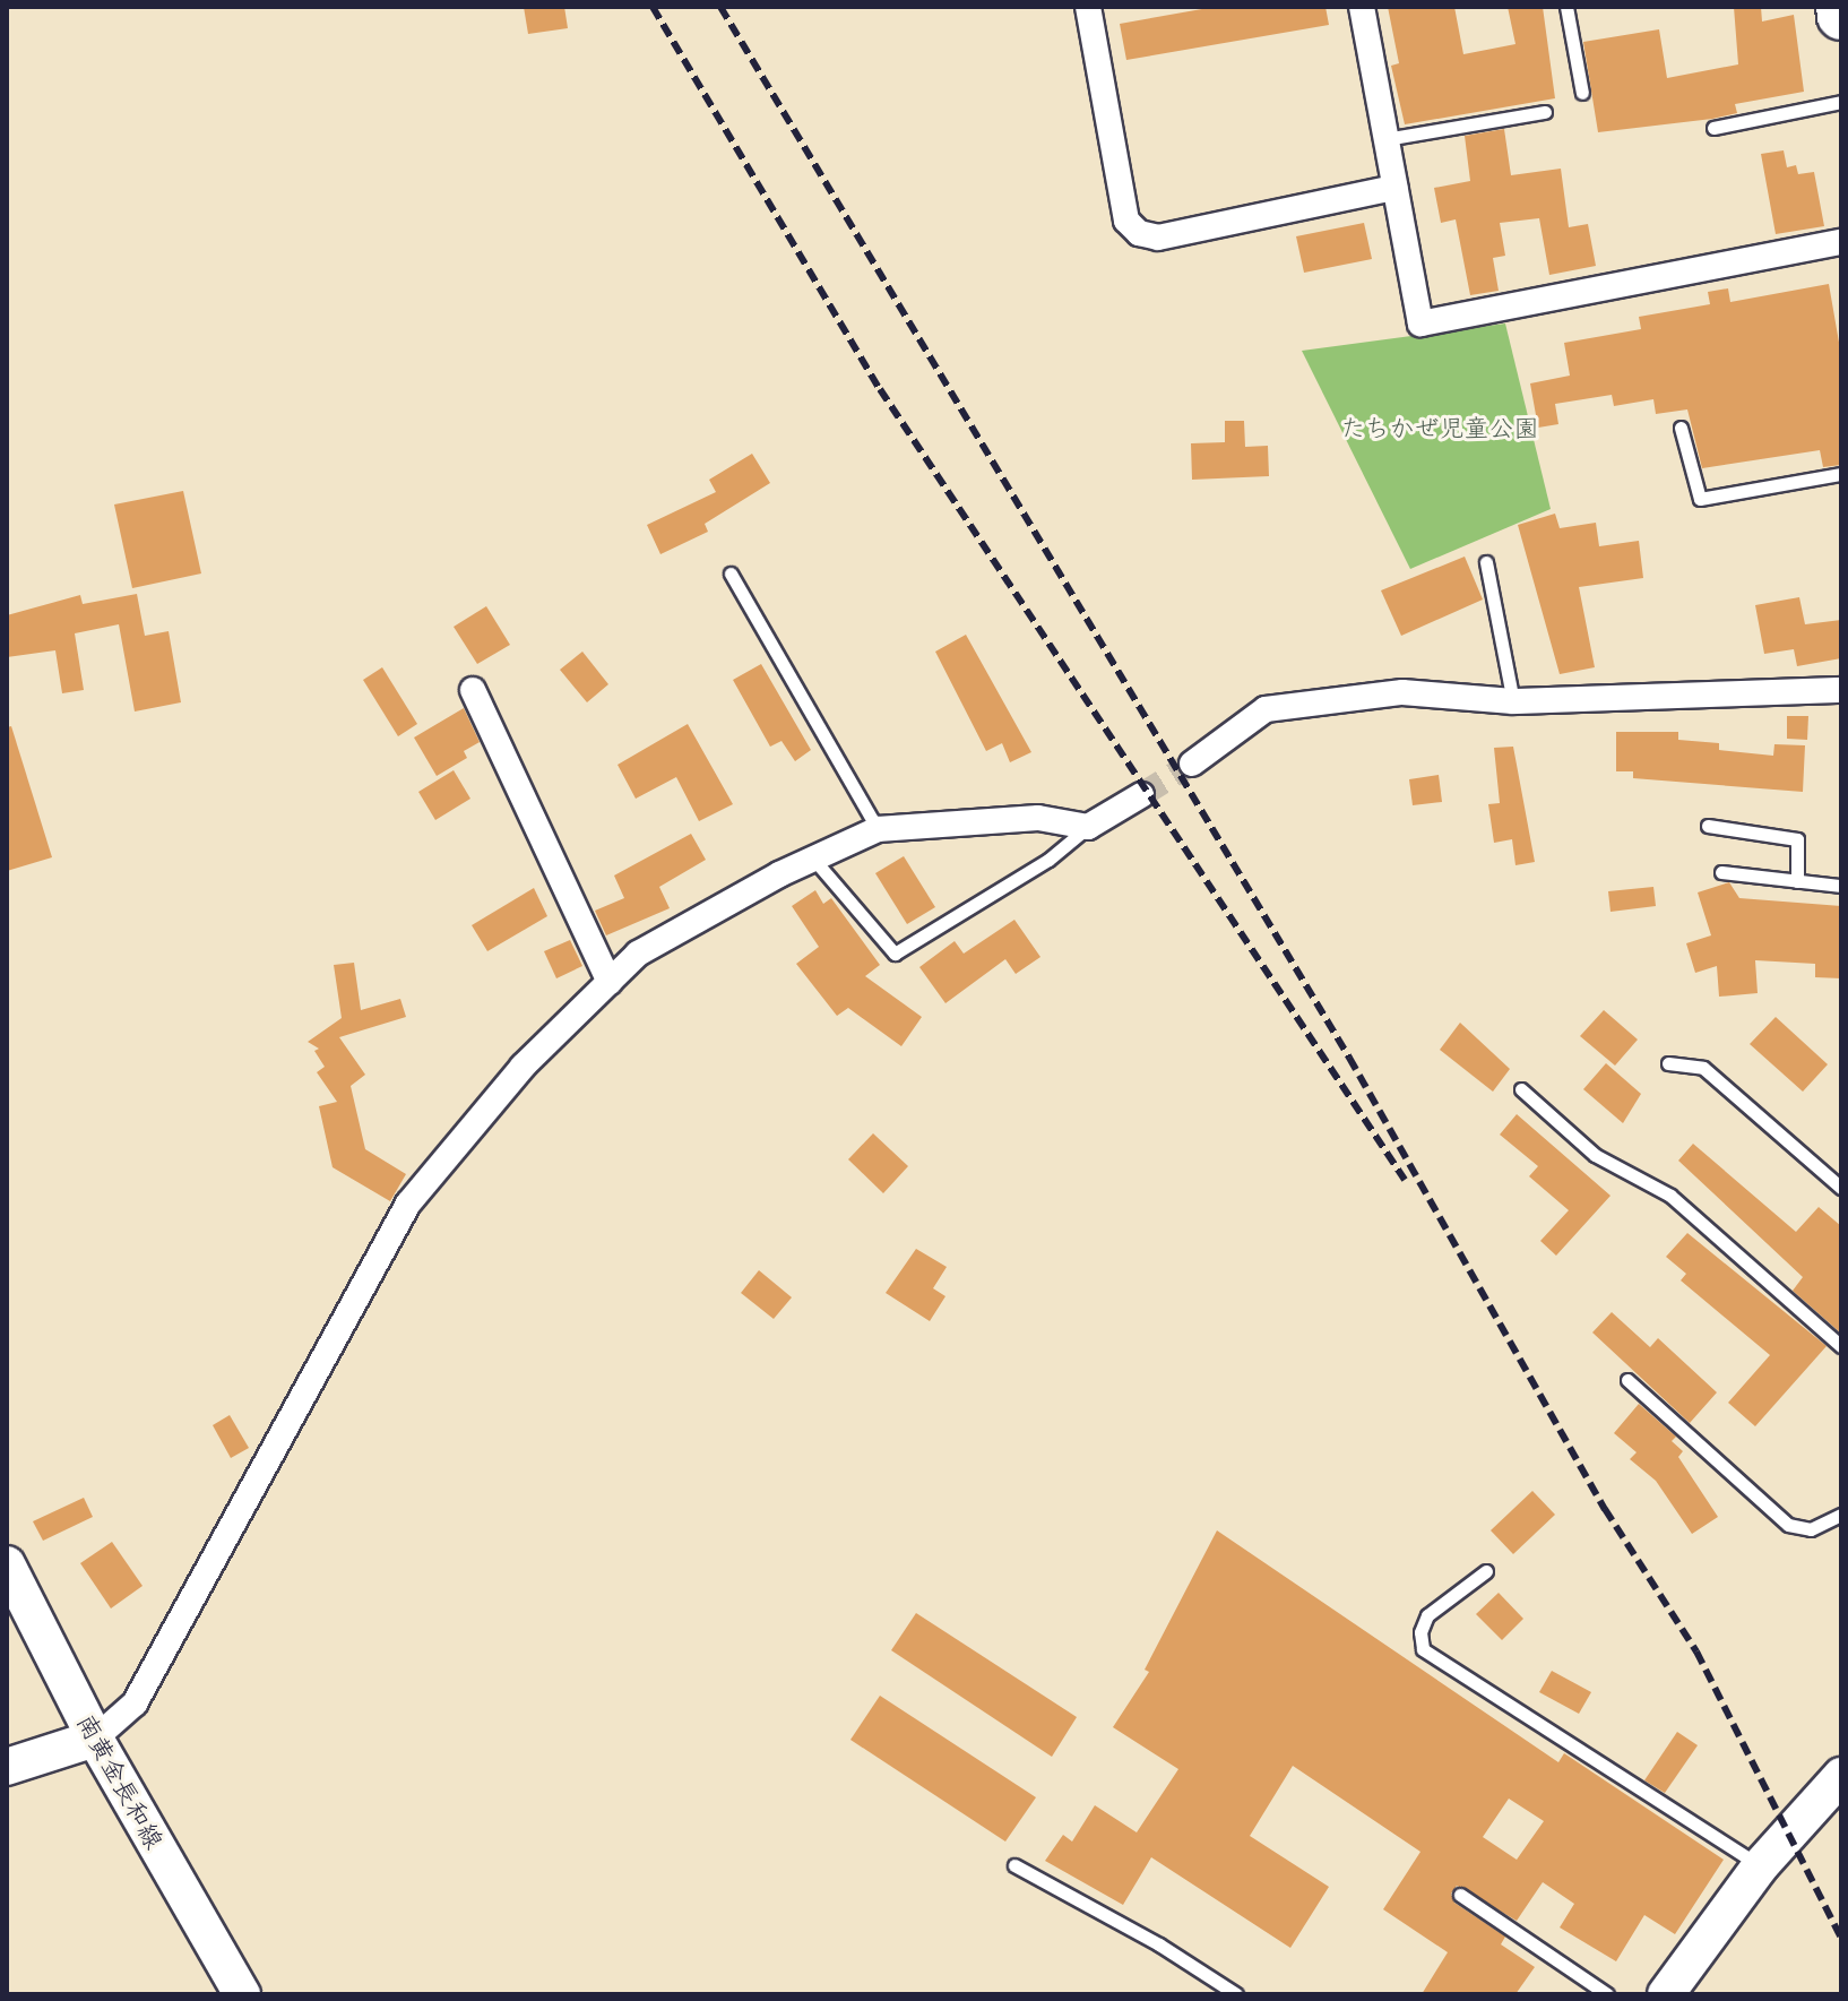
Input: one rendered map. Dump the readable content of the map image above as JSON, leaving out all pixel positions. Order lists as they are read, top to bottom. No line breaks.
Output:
{"streets":{"main road":["南黄金長和線"]},"parks":["たちかぜ児童公園"]}
